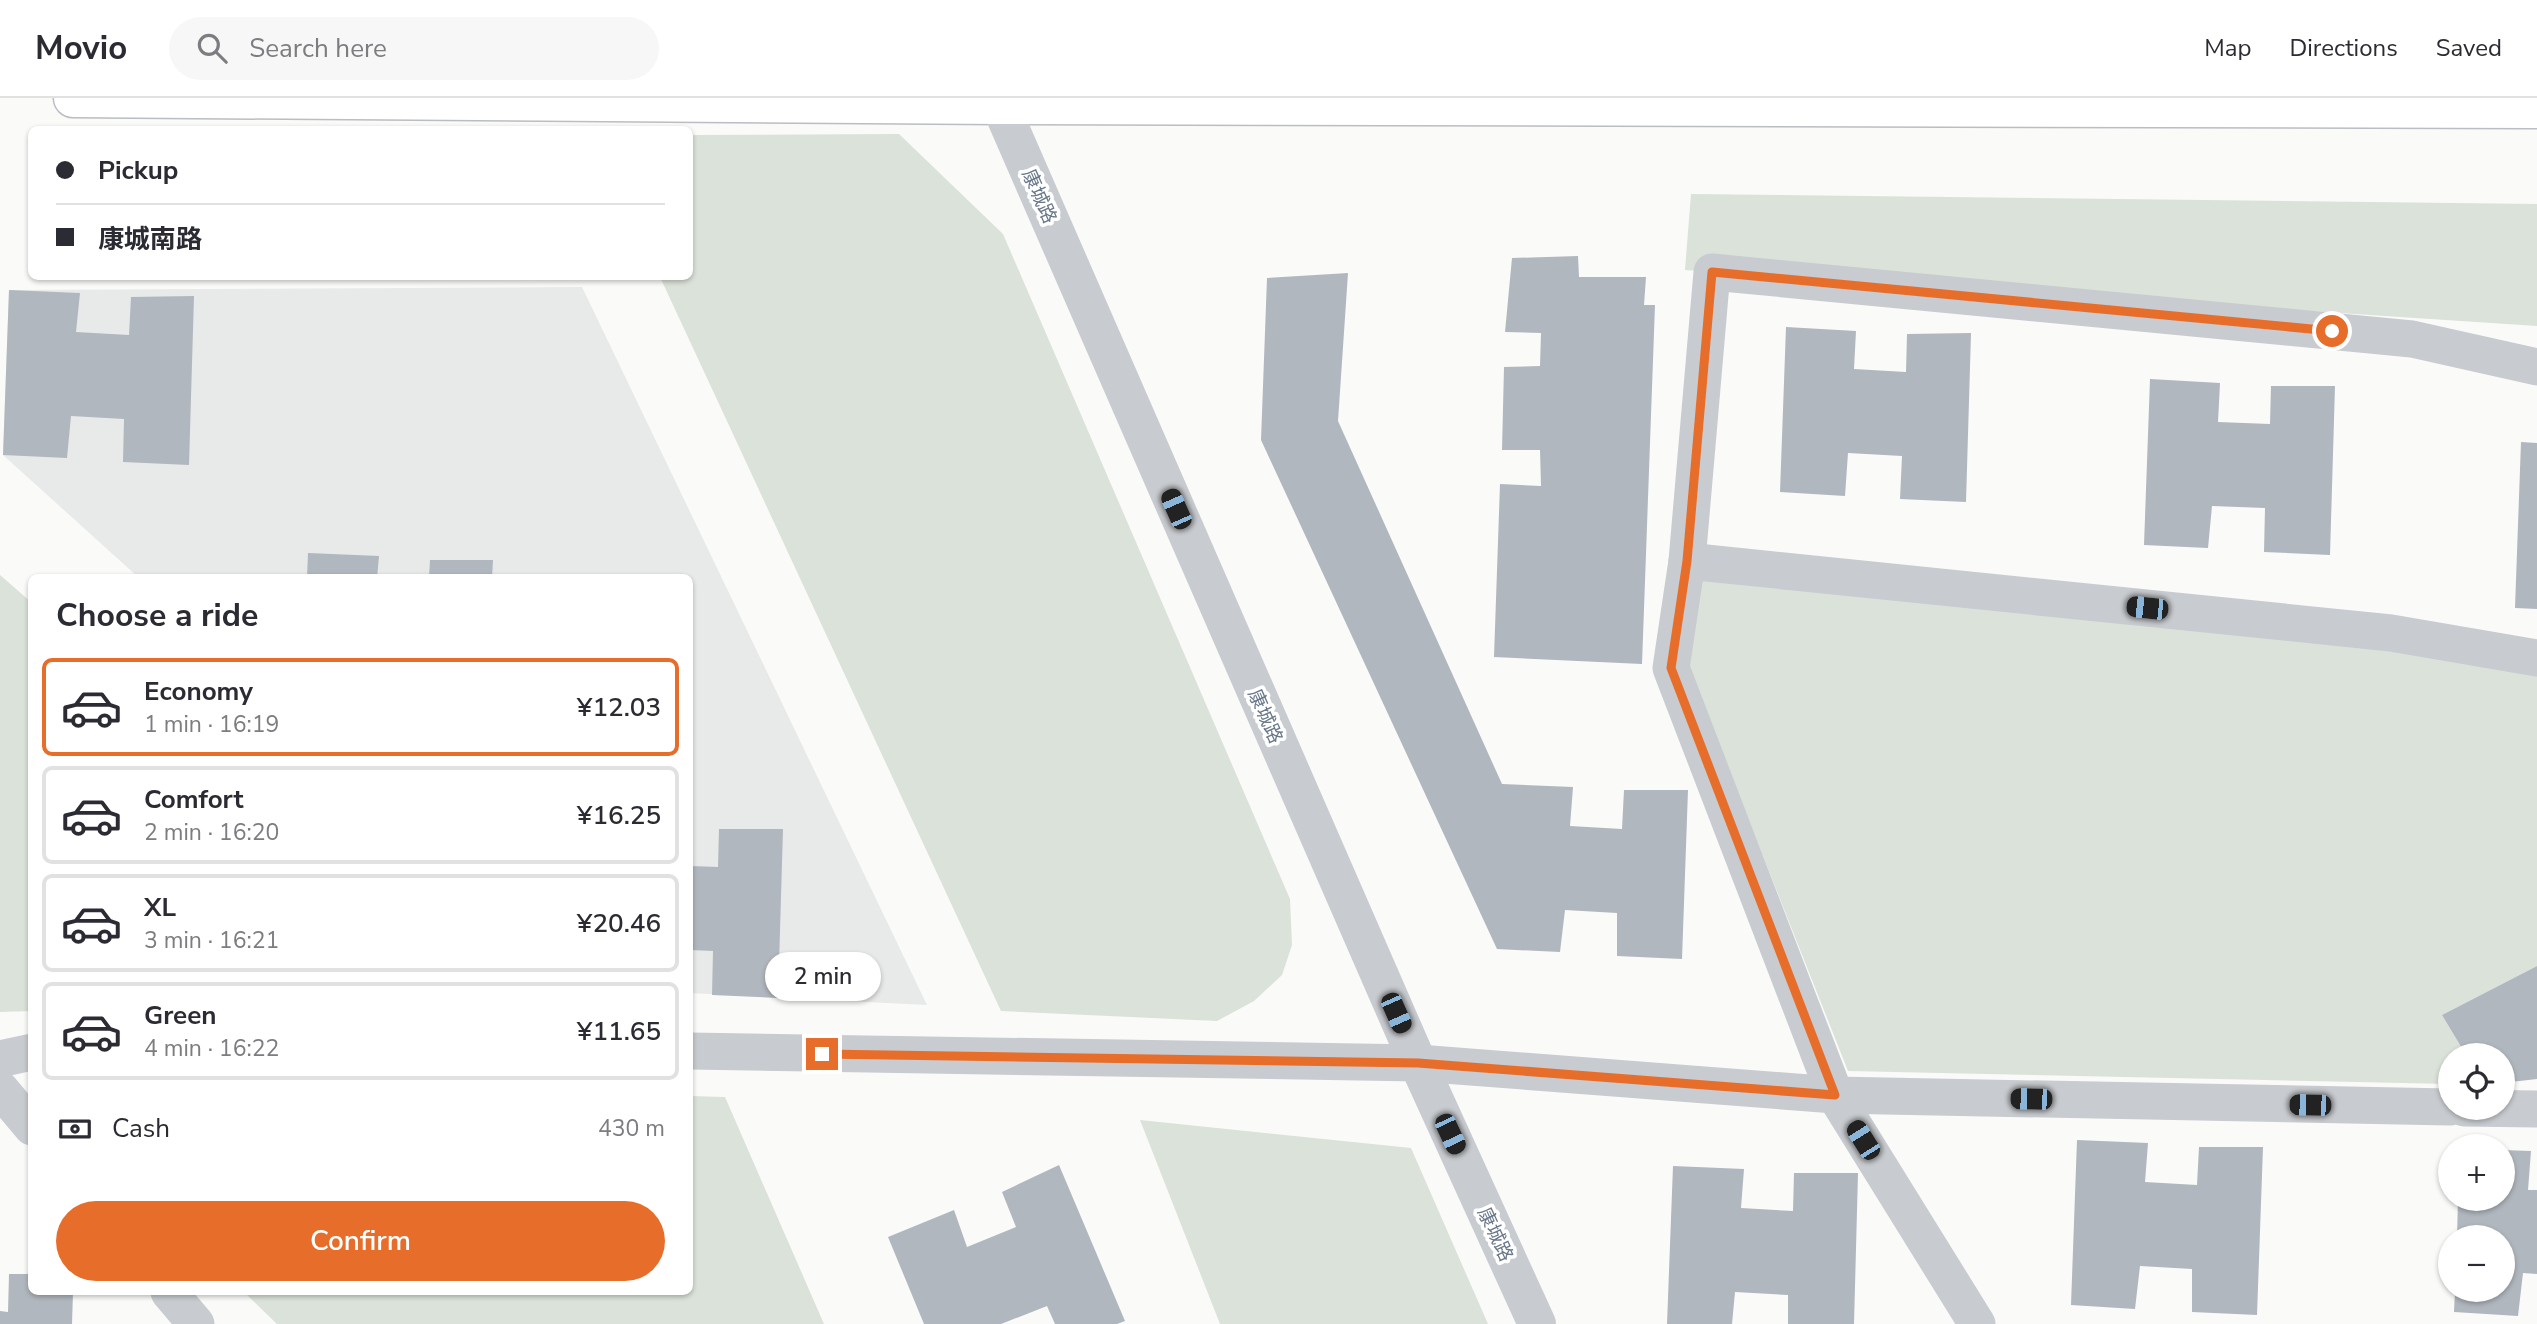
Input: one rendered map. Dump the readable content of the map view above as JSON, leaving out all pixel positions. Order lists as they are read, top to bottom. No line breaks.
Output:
{"streets":{"street":["康城路"]},"page":{"header":"Movio","search":"Search here","nav":["Map","Directions","Saved"],"banner":["Pickup","康城南路"],"heading":"Choose a ride","list":[{"name":"Economy","note":"1 min · 16:19","value":"¥12.03"},{"name":"Comfort","note":"2 min · 16:20","value":"¥16.25"},{"name":"XL","note":"3 min · 16:21","value":"¥20.46"},{"name":"Green","note":"4 min · 16:22","value":"¥11.65"}],"bubble":"2 min","map_buttons":["+","−"],"pay":["Cash","430 m"],"buttons":"Confirm"}}
